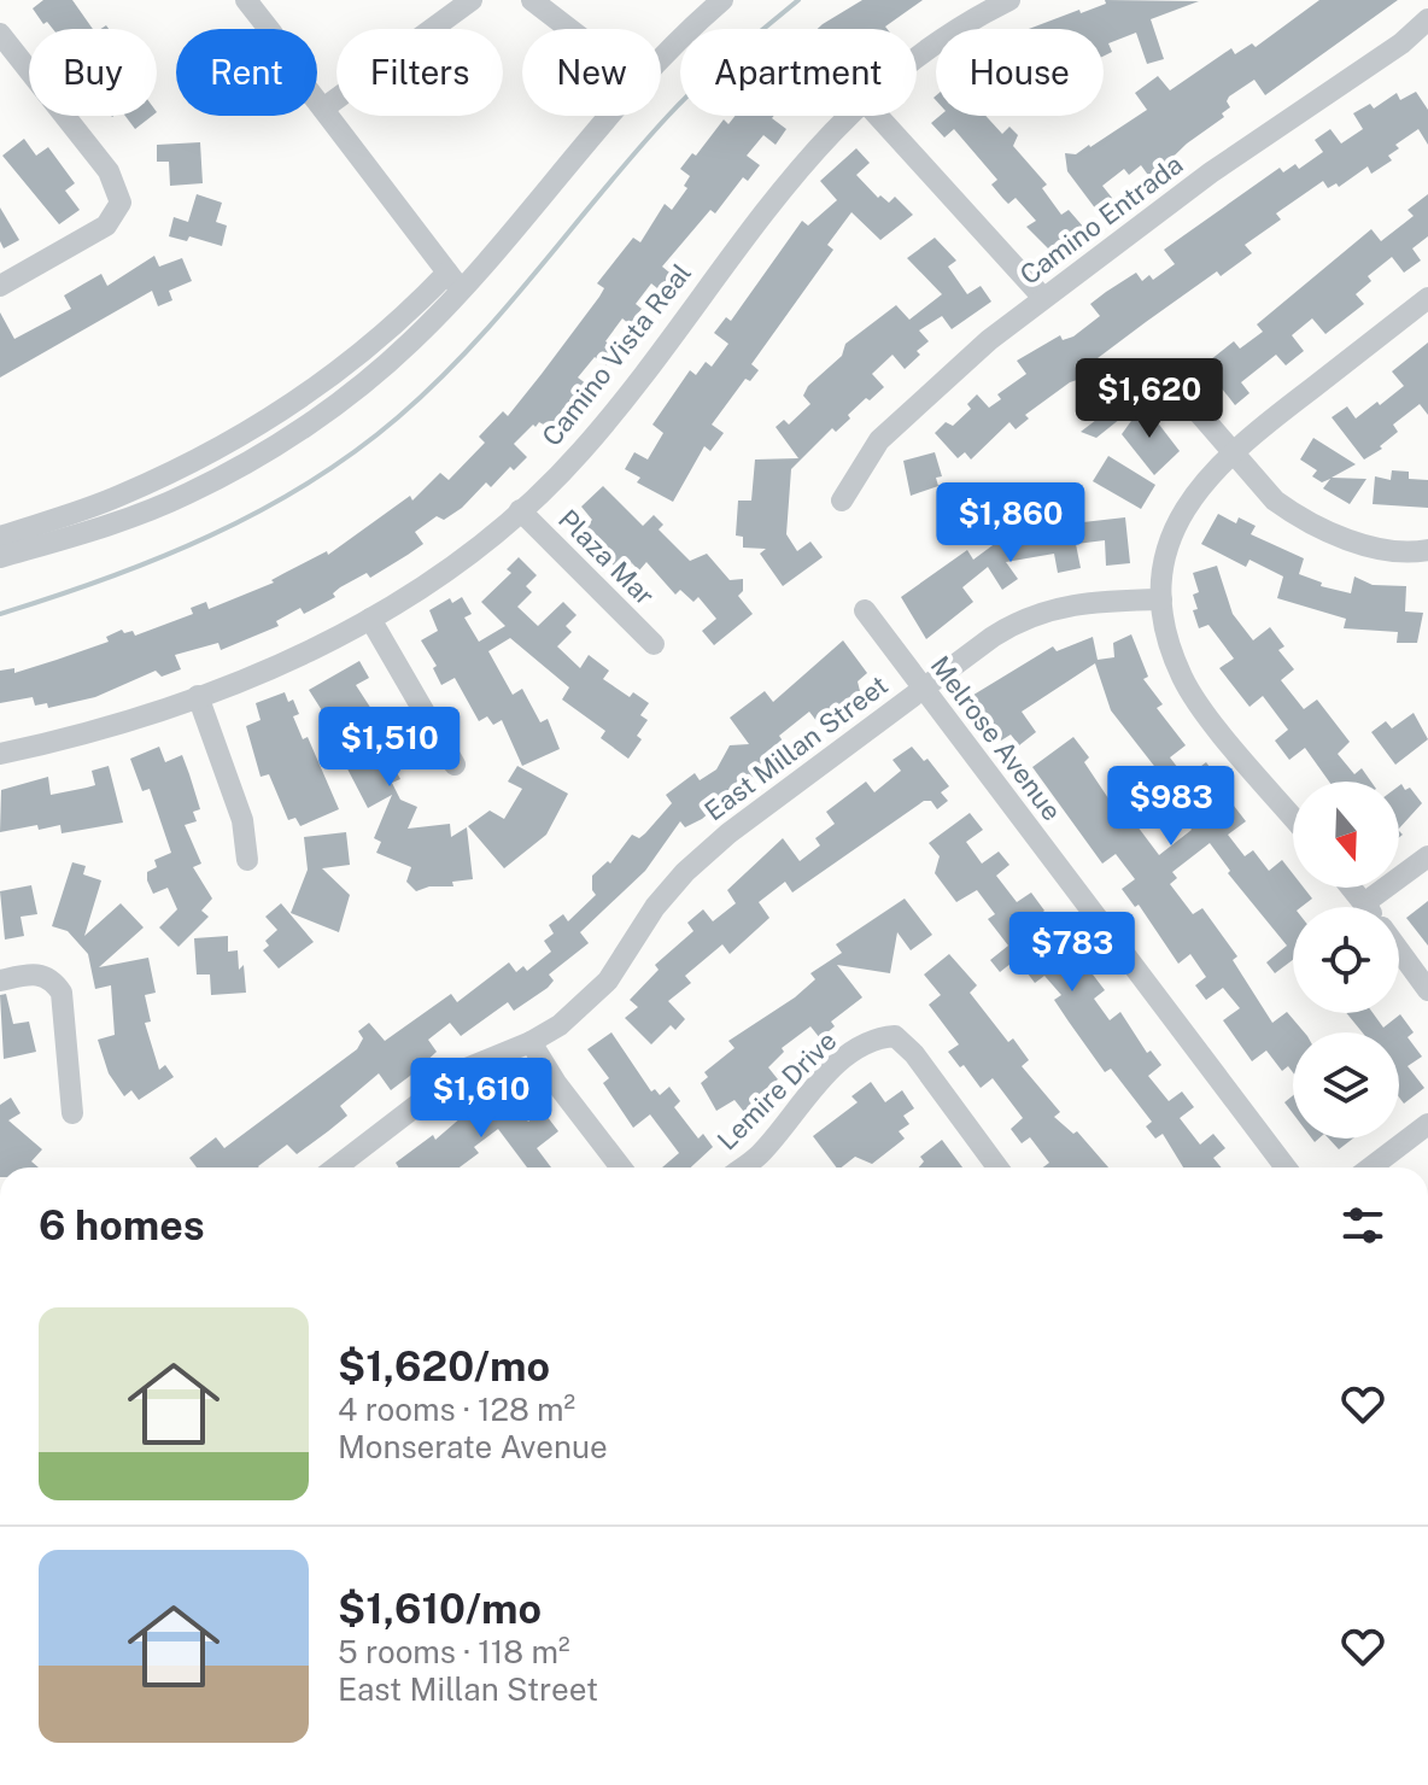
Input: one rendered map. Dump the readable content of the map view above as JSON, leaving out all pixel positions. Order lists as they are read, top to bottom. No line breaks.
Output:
{"streets":{"street":["Camino Entrada","Camino Vista Real","Plaza Mar","Melrose Avenue","East Millan Street","Lemire Drive"]},"crossings":[["Camino Vista Real","Plaza Mar"],["Melrose Avenue","East Millan Street"]],"north":"bottom","page":{"chip":["Buy","Rent","Filters","New","Apartment","House"],"price":["$1,620","$1,860","$1,510","$983","$783","$1,610"],"heading":"6 homes","list":[{"name":"$1,620/mo","note":"4 rooms · 128 m² · Monserate Avenue"},{"name":"$1,610/mo","note":"5 rooms · 118 m² · East Millan Street"}]}}
